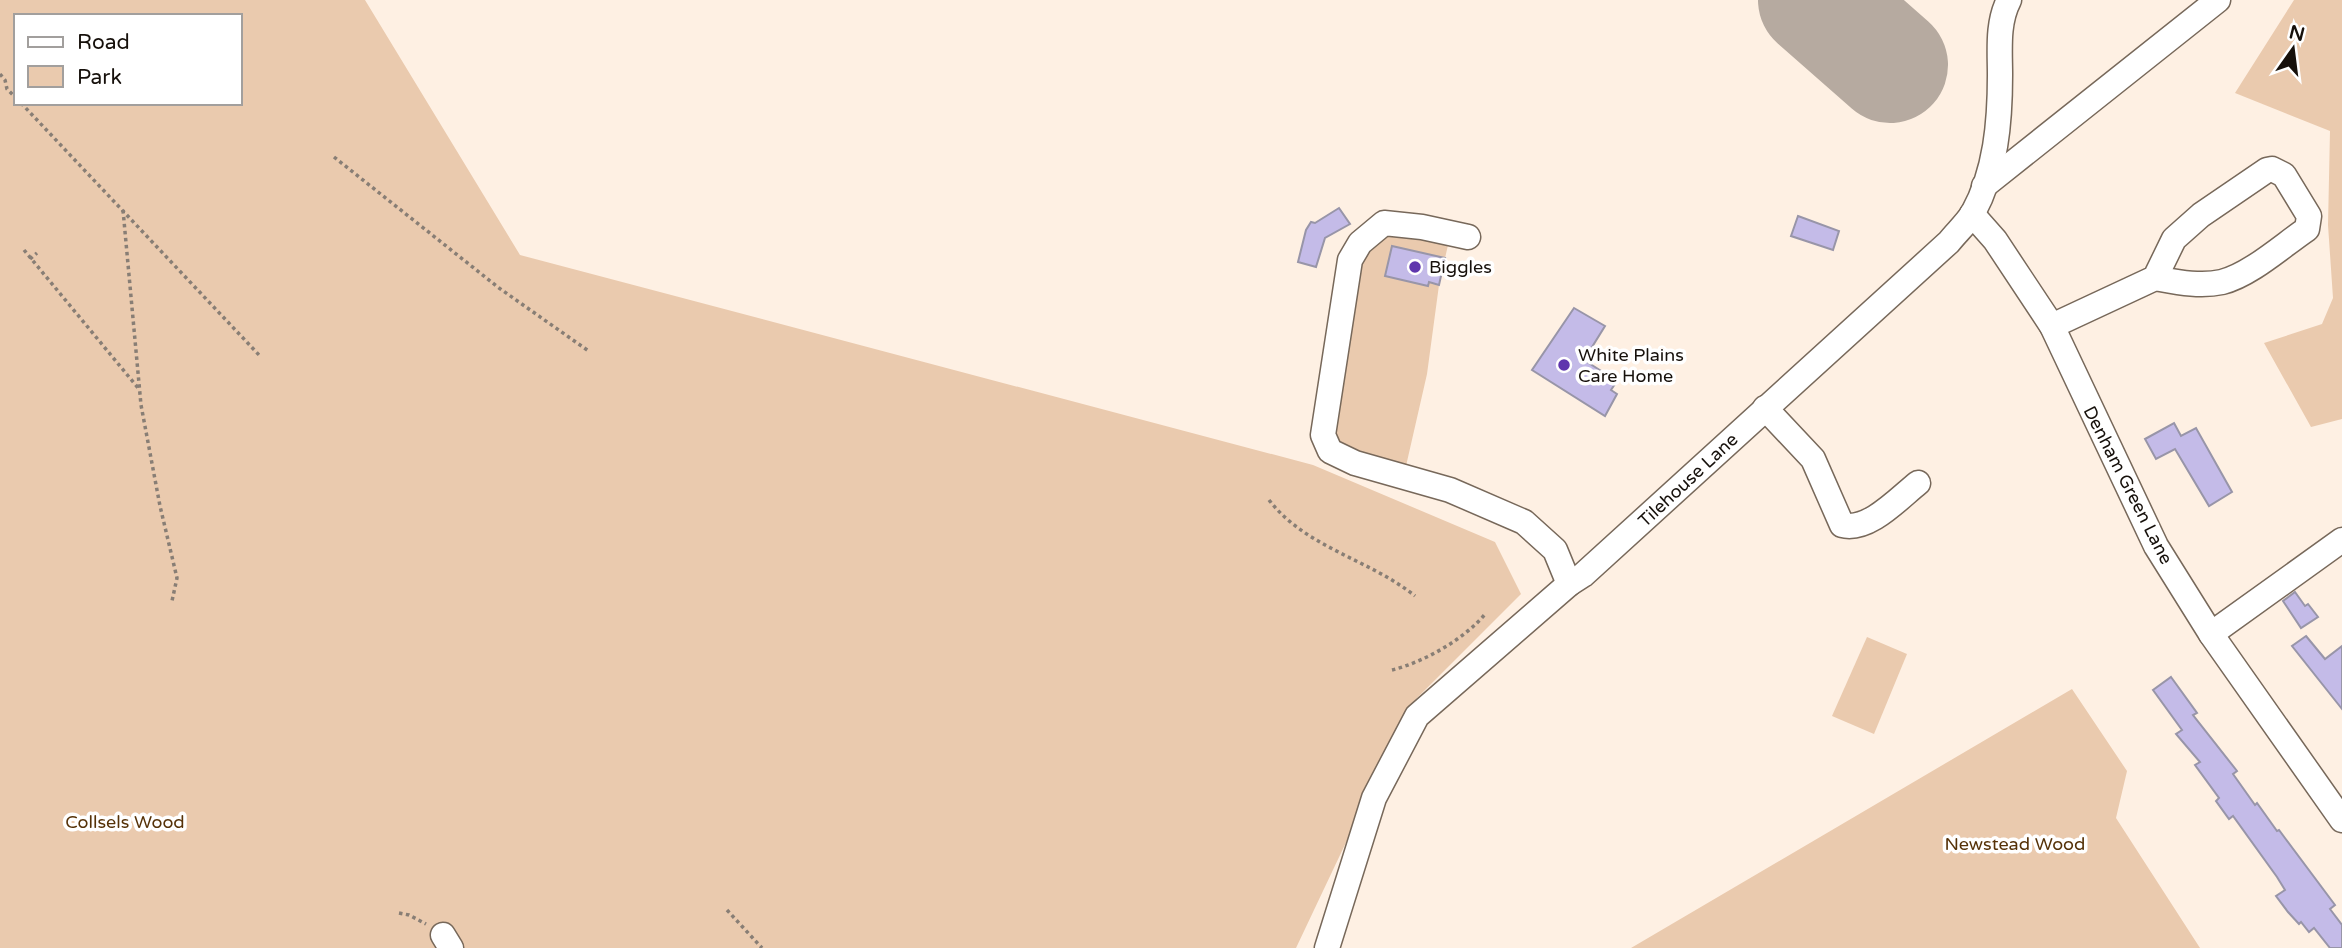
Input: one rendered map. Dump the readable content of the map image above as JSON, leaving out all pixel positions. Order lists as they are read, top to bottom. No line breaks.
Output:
{"streets":{"street":["Tilehouse Lane","Denham Green Lane"]},"crossings":[["Tilehouse Lane","Denham Green Lane"]],"parks":["Collsels Wood","Newstead Wood"],"places":["Biggles","White Plains Care Home"],"legend":["Road","Park"],"north":"top"}
